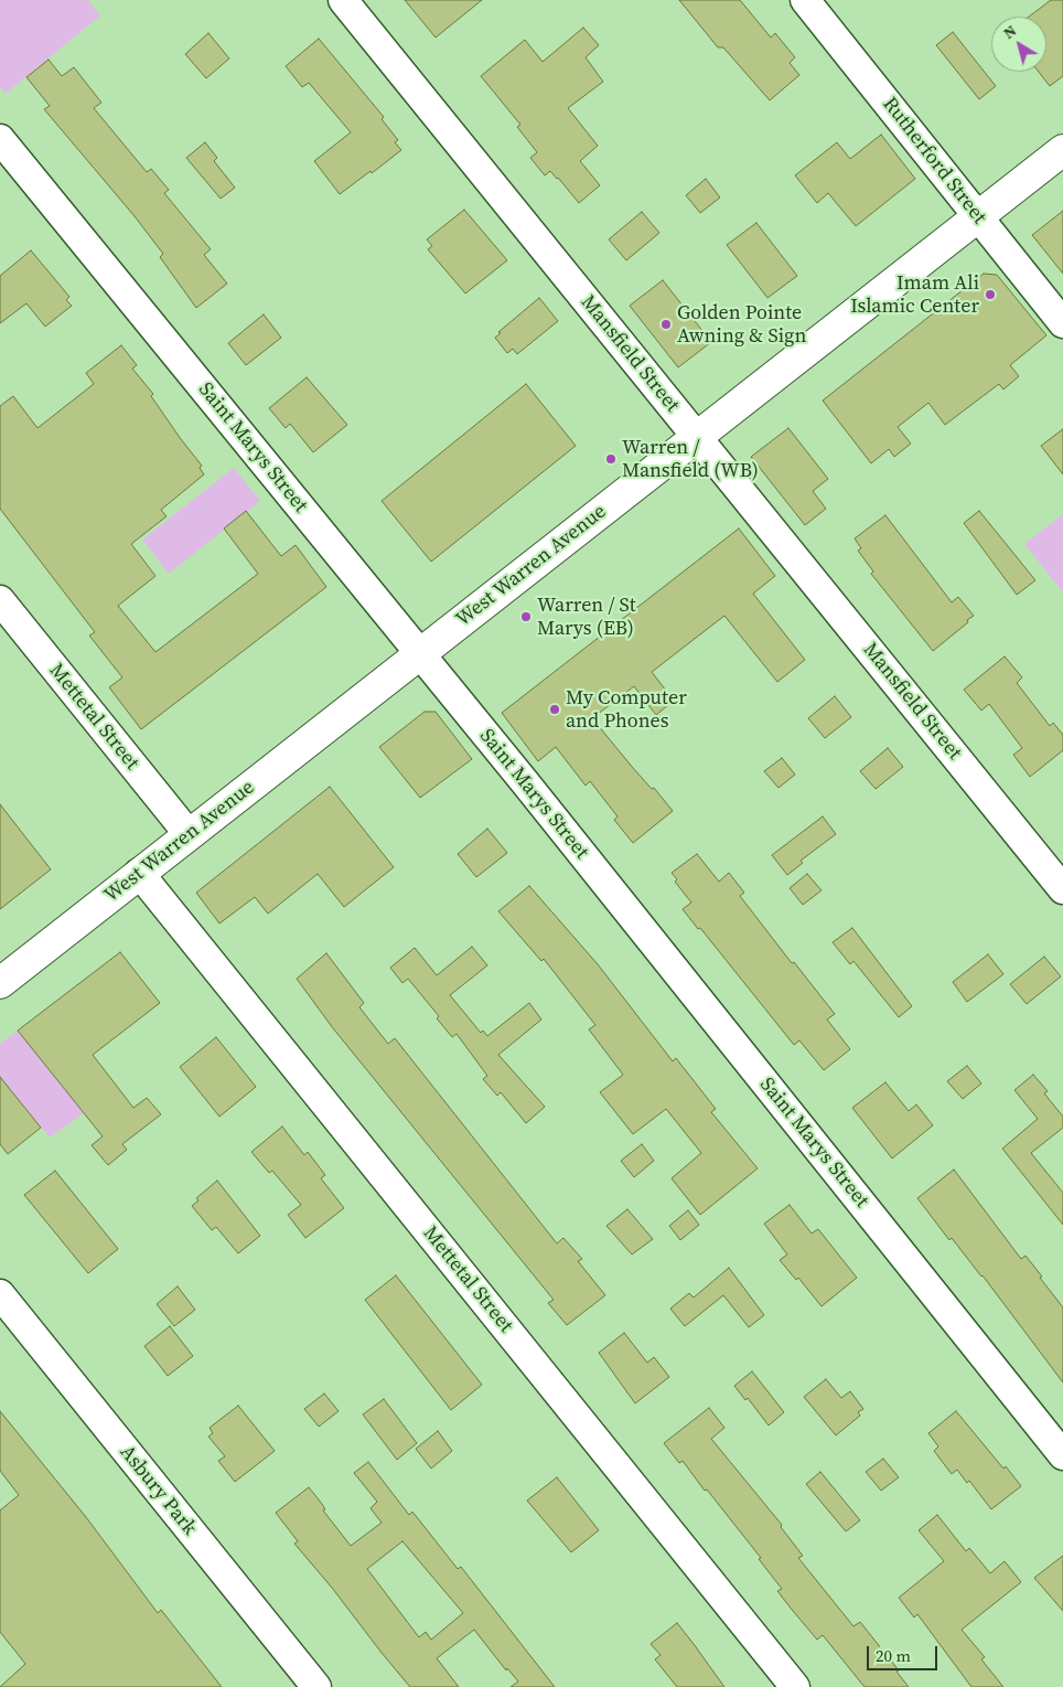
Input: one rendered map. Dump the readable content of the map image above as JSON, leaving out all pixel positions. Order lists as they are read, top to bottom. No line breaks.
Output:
{"streets":{"main road":["West Warren Avenue"],"street":["Rutherford Street","Mansfield Street","Saint Marys Street","Mettetal Street","Asbury Park"]},"crossings":[["Rutherford Street","West Warren Avenue"],["Mansfield Street","West Warren Avenue"],["Saint Marys Street","West Warren Avenue"],["West Warren Avenue","Mettetal Street"]],"places":["Imam Ali Islamic Center","Golden Pointe Awning & Sign","Warren / Mansfield (WB)","Warren / St Marys (EB)","My Computer and Phones"],"scale_bar":"20 m","north":"top left"}
